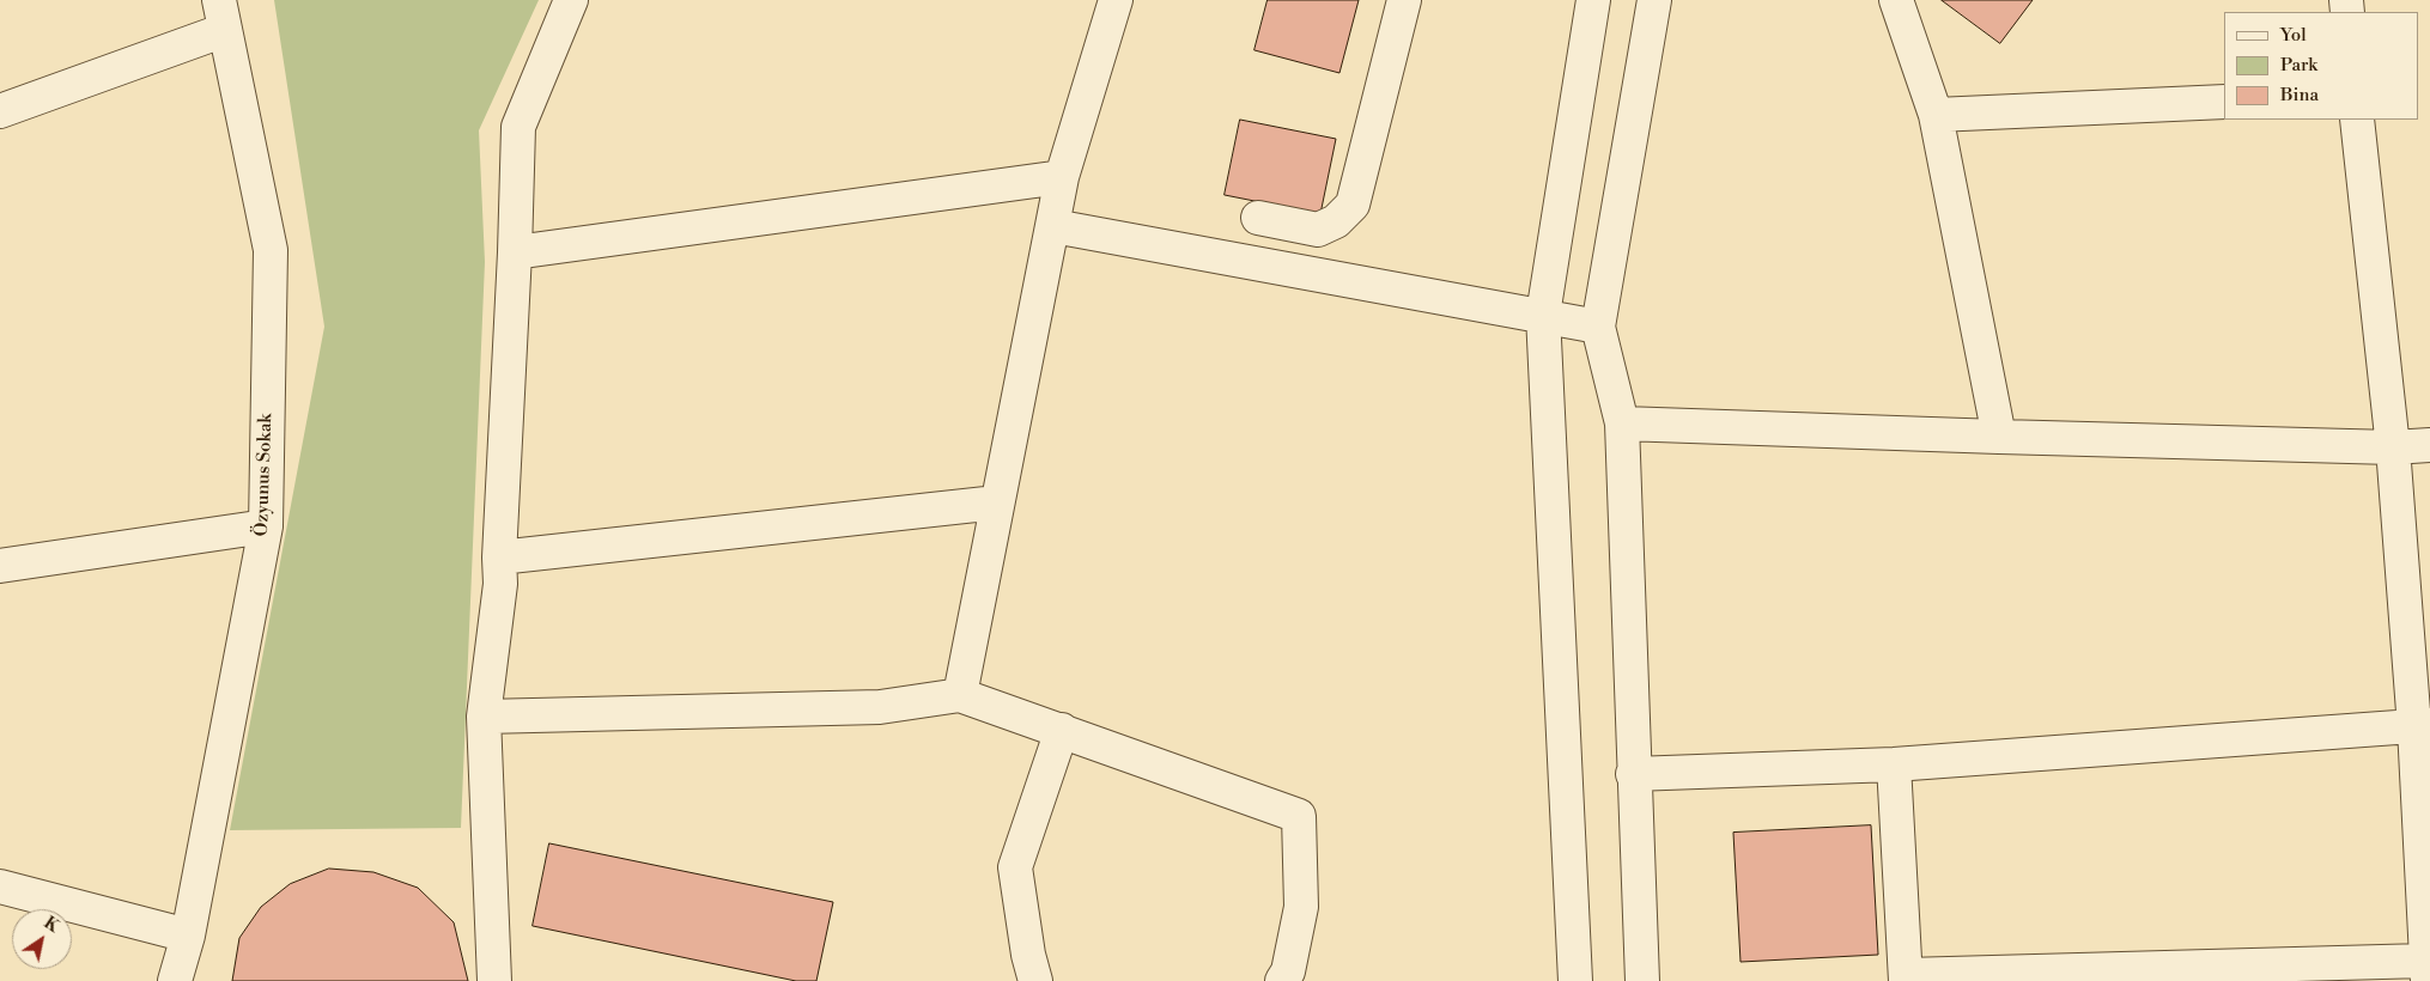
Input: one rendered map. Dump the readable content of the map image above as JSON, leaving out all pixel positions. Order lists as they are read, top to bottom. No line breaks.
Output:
{"streets":{"street":["Özyunus Sokak"]},"legend":["Yol","Park","Bina"],"north":"top right"}
